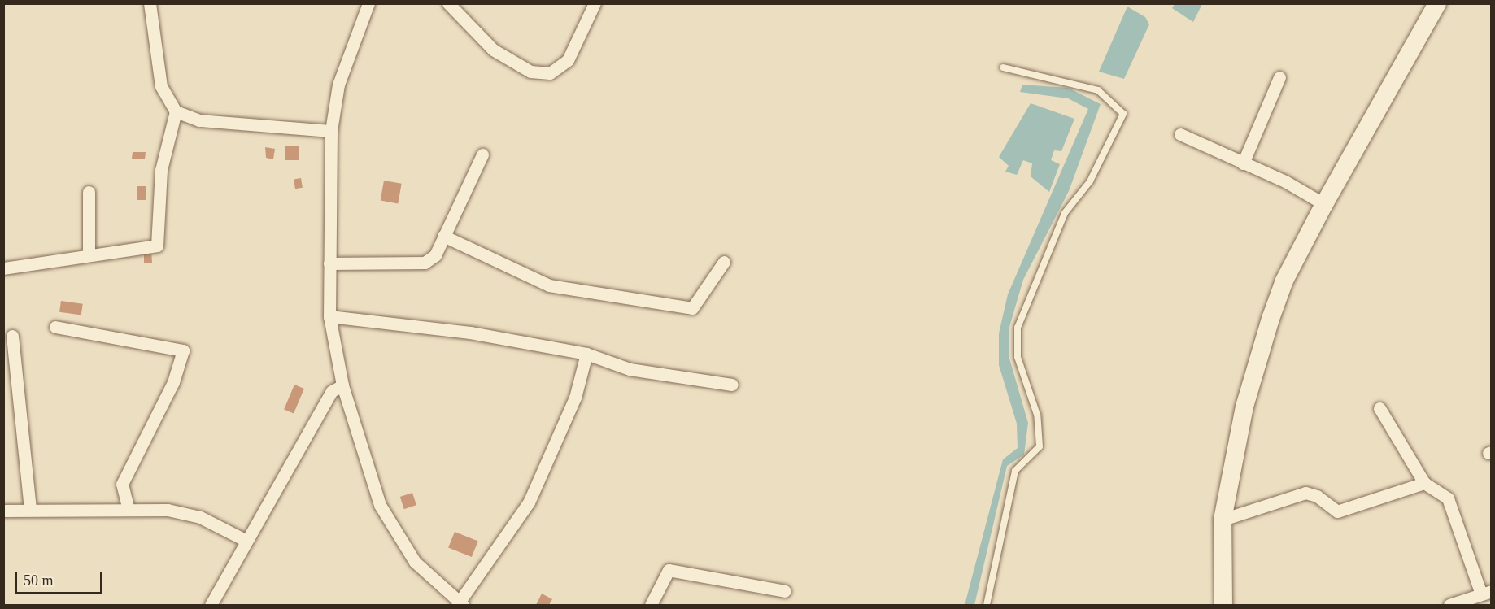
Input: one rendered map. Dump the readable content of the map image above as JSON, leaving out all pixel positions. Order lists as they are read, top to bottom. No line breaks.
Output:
{"scale_bar":"50 m"}
